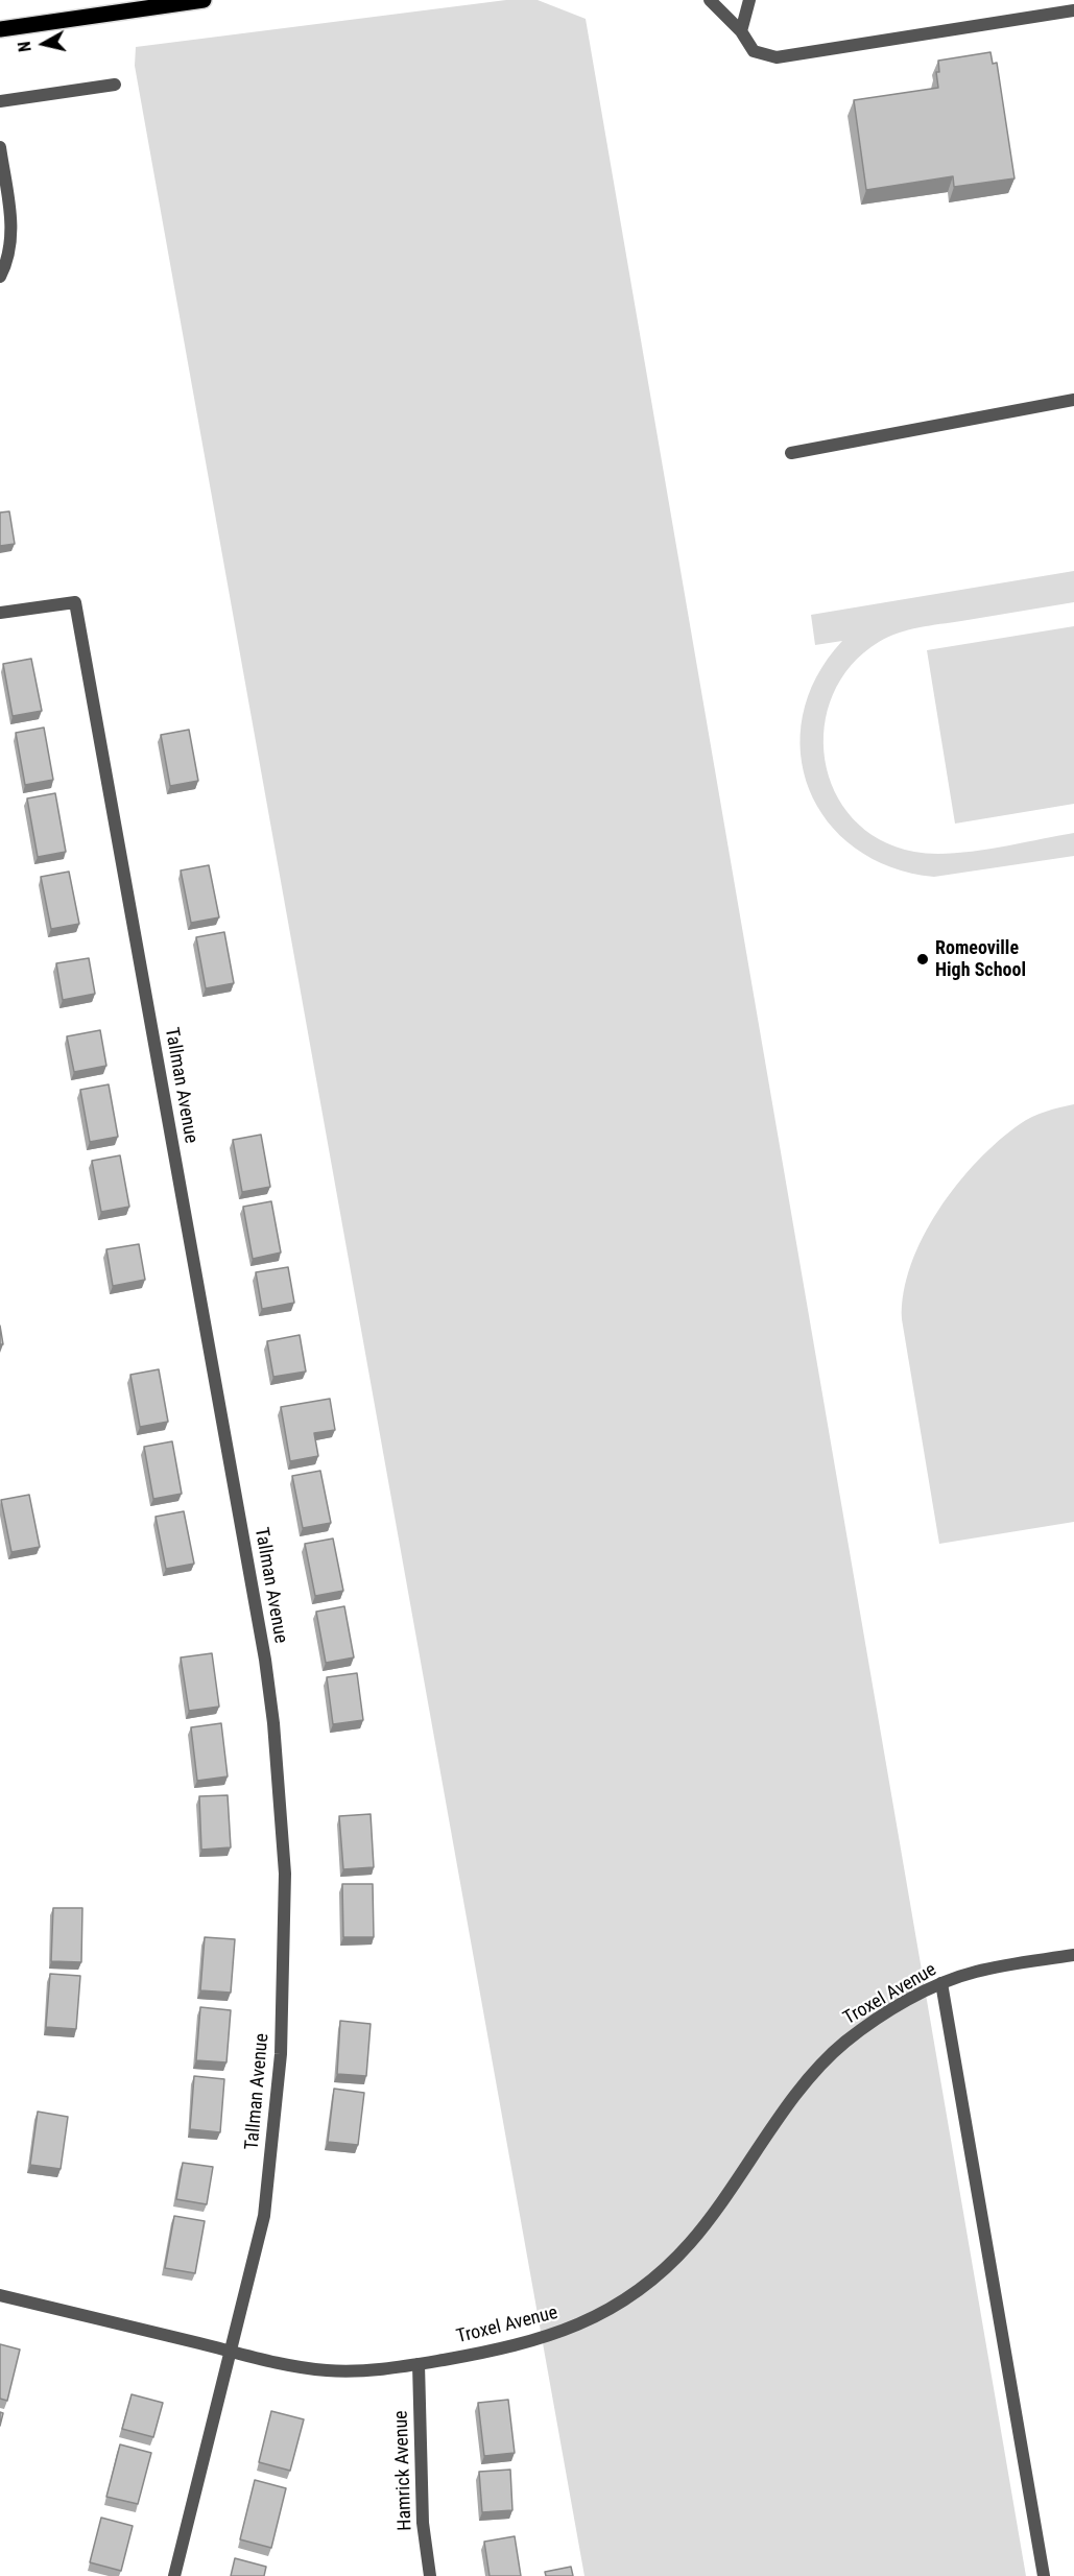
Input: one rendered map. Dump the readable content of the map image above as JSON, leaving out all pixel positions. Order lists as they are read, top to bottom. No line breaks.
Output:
{"streets":{"street":["Tallman Avenue","Troxel Avenue","Hamrick Avenue"]},"crossings":[["Tallman Avenue","Troxel Avenue"],["Troxel Avenue","Hamrick Avenue"]],"places":["Romeoville High School"],"north":"left"}
